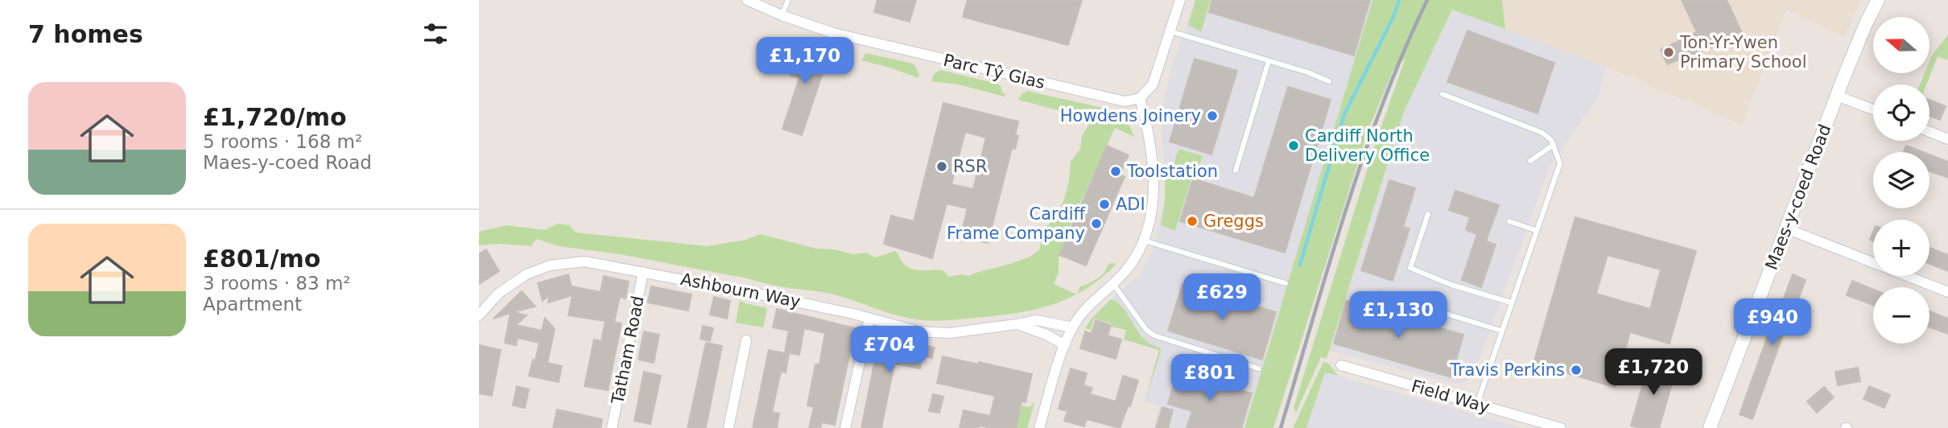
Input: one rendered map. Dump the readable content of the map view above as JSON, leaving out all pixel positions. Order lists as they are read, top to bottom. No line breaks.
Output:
{"streets":{"street":["Parc Tŷ Glas","Maes-y-coed Road","Ashbourn Way","Tatham Road","Field Way"]},"crossings":[["Ashbourn Way","Tatham Road"]],"places":["Ton-Yr-Ywen Primary School","Howdens Joinery","Cardiff North Delivery Office","RSR","Toolstation","ADI","Greggs","Cardiff Frame Company","Travis Perkins"],"north":"left","page":{"heading":"7 homes","map_buttons":["+","−"],"price":["£1,170","£629","£1,130","£940","£704","£1,720","£801"],"list":[{"name":"£1,720/mo","note":"5 rooms · 168 m² · Maes-y-coed Road"},{"name":"£801/mo","note":"3 rooms · 83 m² · Apartment"}]}}
